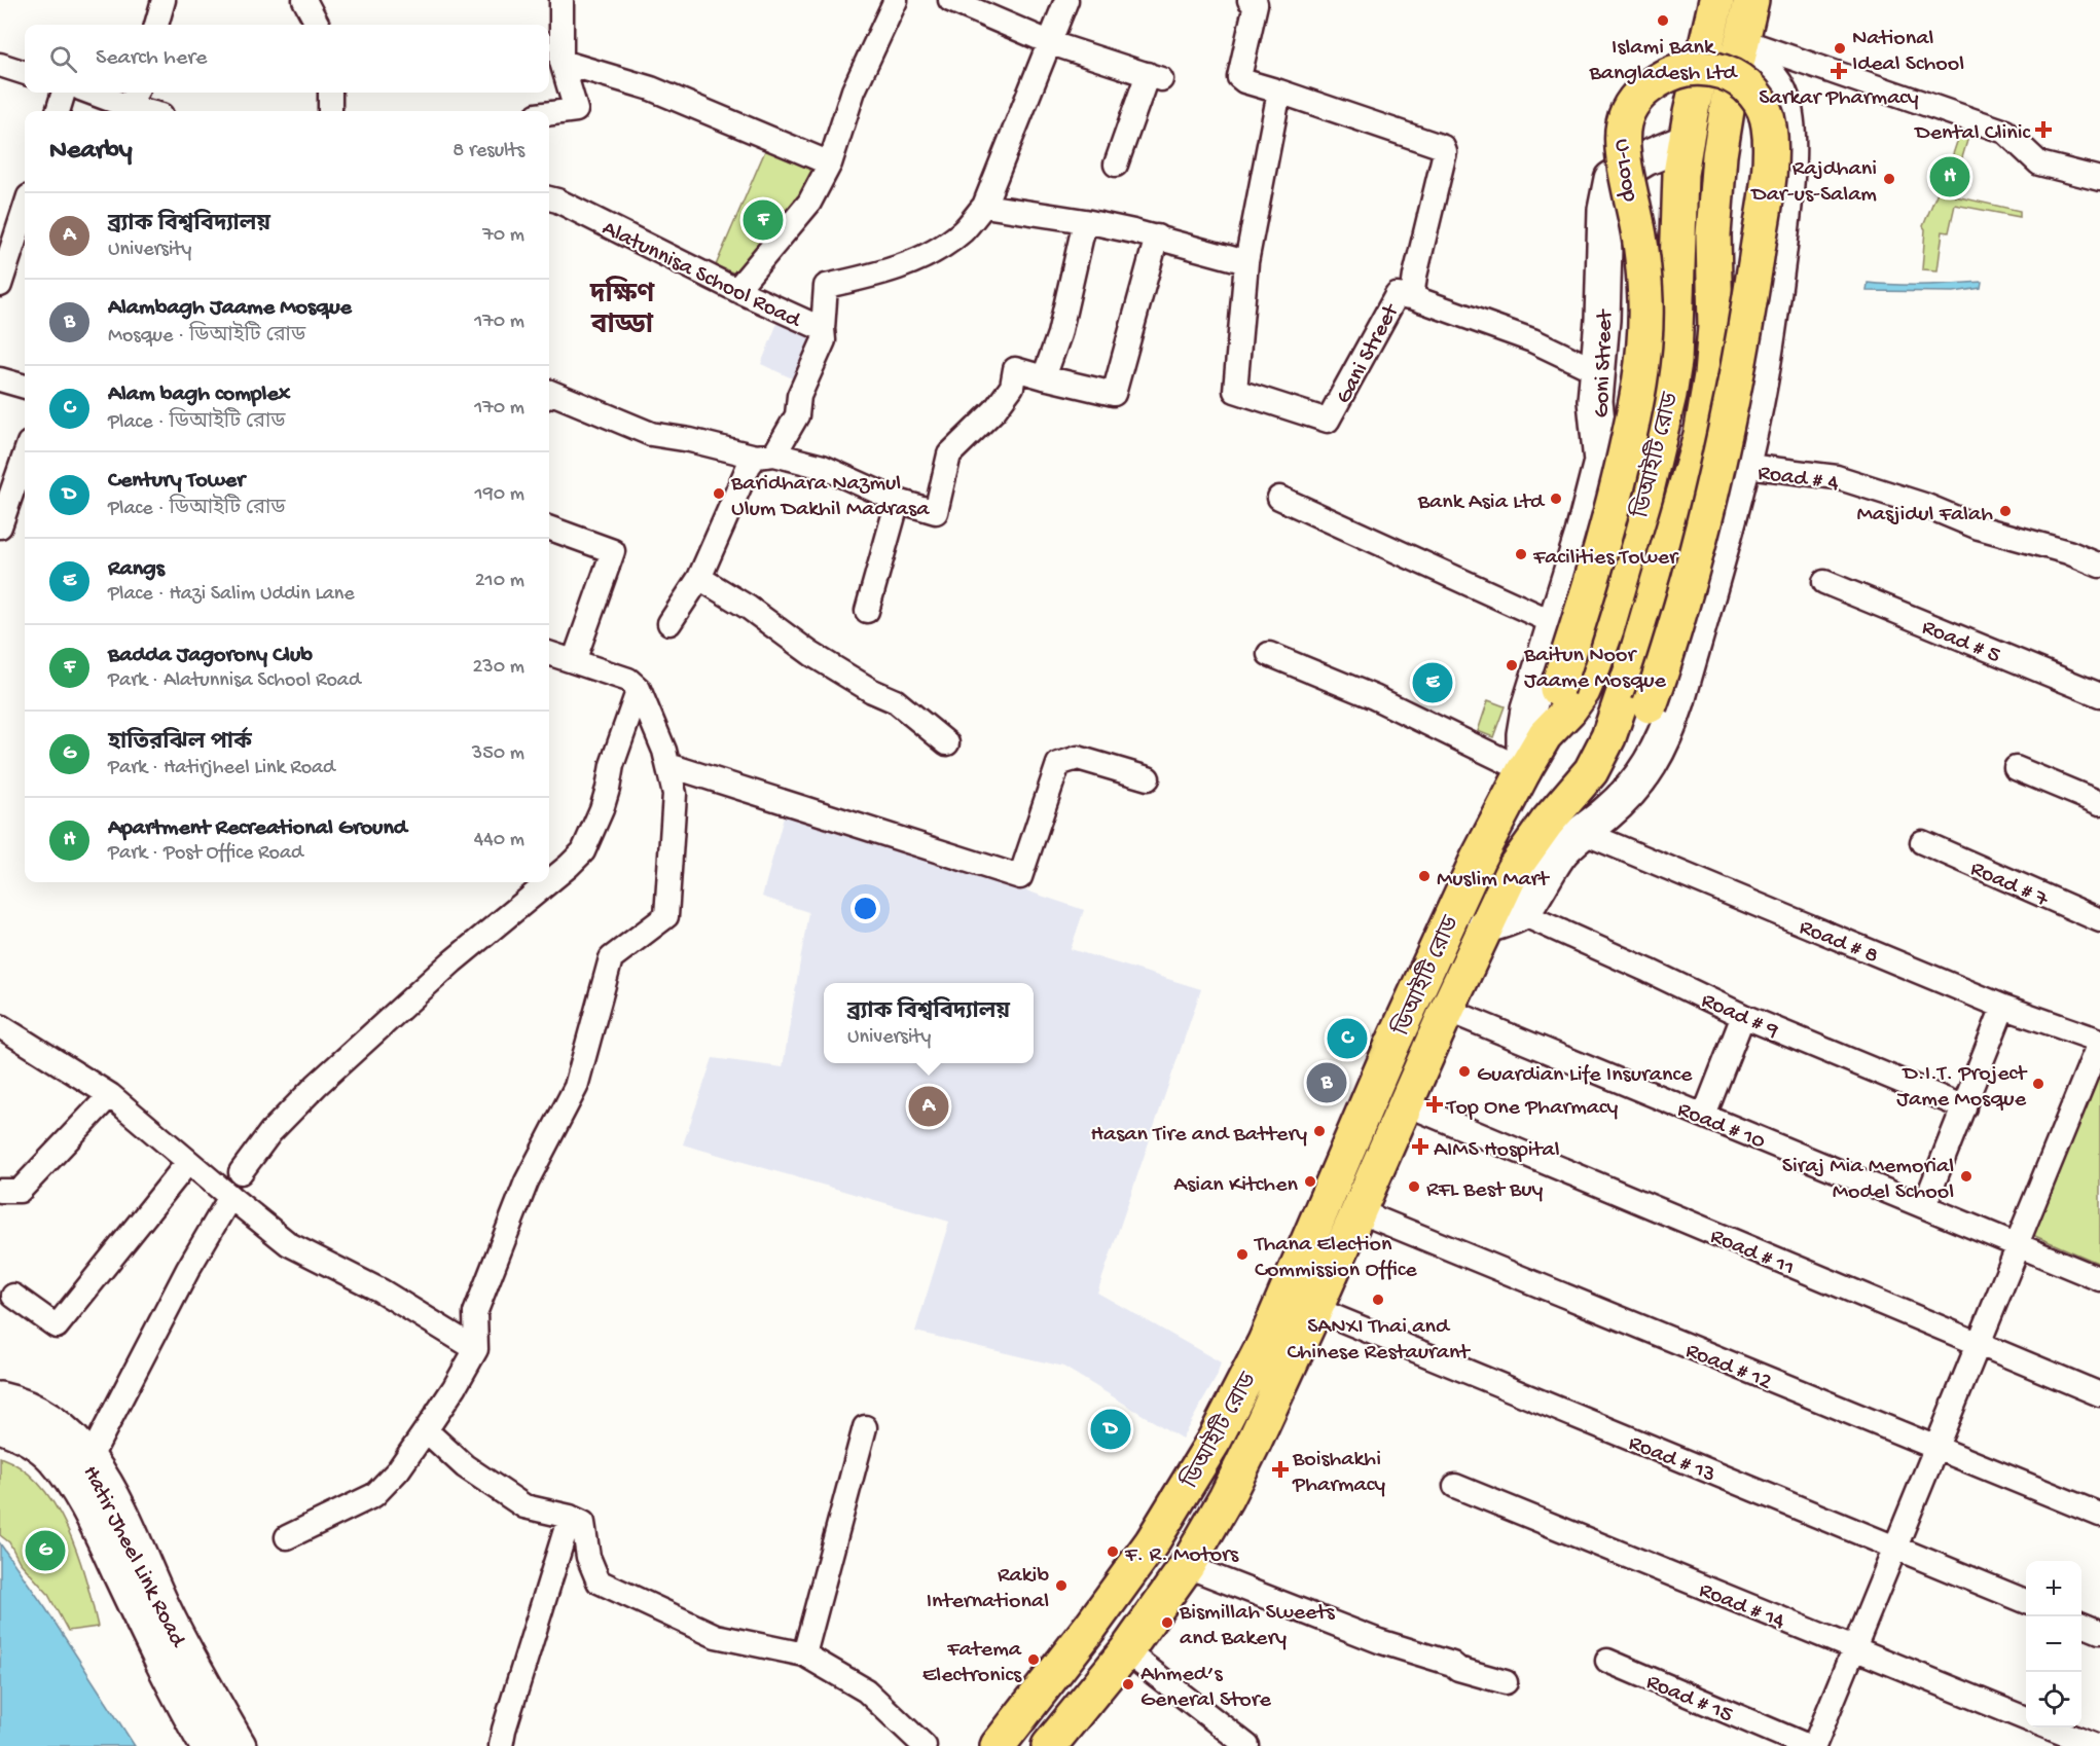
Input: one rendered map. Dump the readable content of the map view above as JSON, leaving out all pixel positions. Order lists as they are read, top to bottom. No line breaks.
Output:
{"streets":{"main road":["U-Loop","ডিআইটি রোড"],"street":["Alatunnisa School Road","Gani Street","Goni Street","Road # 4","Road # 5","Road # 7","Road # 8","Road # 9","Road # 10","Road # 11","Road # 12","Road # 13","Hatir Jheel Link Road","Road # 14","Road # 15"]},"crossings":[["U-Loop","ডিআইটি রোড"],["Gani Street","Goni Street"],["Goni Street","ডিআইটি রোড"],["ডিআইটি রোড","Road # 10"],["ডিআইটি রোড","Road # 11"],["ডিআইটি রোড","Road # 12"],["ডিআইটি রোড","Road # 13"]],"districts":["দক্ষিণ বাড্ডা"],"places":{"other":["Islami Bank Bangladesh Ltd","National Ideal School","Rajdhani Dar-us-Salam","Baridhara Nazmul Ulum Dakhil Madrasa","Bank Asia Ltd","Masjidul Falah","Facilities Tower","Baitun Noor Jaame Mosque","Muslim Mart","Guardian Life Insurance","D.I.T. Project Jame Mosque","Hasan Tire and Battery","Siraj Mia Memorial Model School","Asian Kitchen","RFL Best Buy","Thana Election Commission Office","SANXI Thai and Chinese Restaurant","F. R. Motors","Rakib International","Bismillah Sweets and Bakery","Fatema Electronics","Ahmed’s General Store"],"health":["Sarkar Pharmacy","Dental Clinic","Top One Pharmacy","AIMS Hospital","Boishakhi Pharmacy"]},"page":{"search":"Search here","heading":["Nearby","8 results"],"pins":["H","F","E","C","B","A","D","G"],"list":[{"mark":"A","name":"ব্র্যাক বিশ্ববিদ্যালয়","note":"University","value":"70 m"},{"mark":"B","name":"Alambagh Jaame Mosque","note":"Mosque · ডিআইটি রোড","value":"170 m"},{"mark":"C","name":"Alam bagh complex","note":"Place · ডিআইটি রোড","value":"170 m"},{"mark":"D","name":"Century Tower","note":"Place · ডিআইটি রোড","value":"190 m"},{"mark":"E","name":"Rangs","note":"Place · Hazi Salim Uddin Lane","value":"210 m"},{"mark":"F","name":"Badda Jagorony Club","note":"Park · Alatunnisa School Road","value":"230 m"},{"mark":"G","name":"হাতিরঝিল পার্ক","note":"Park · Hatirjheel Link Road","value":"350 m"},{"mark":"H","name":"Apartment Recreational Ground","note":"Park · Post Office Road","value":"440 m"}],"popup":["ব্র্যাক বিশ্ববিদ্যালয়","University"],"map_buttons":["+","−"]}}
